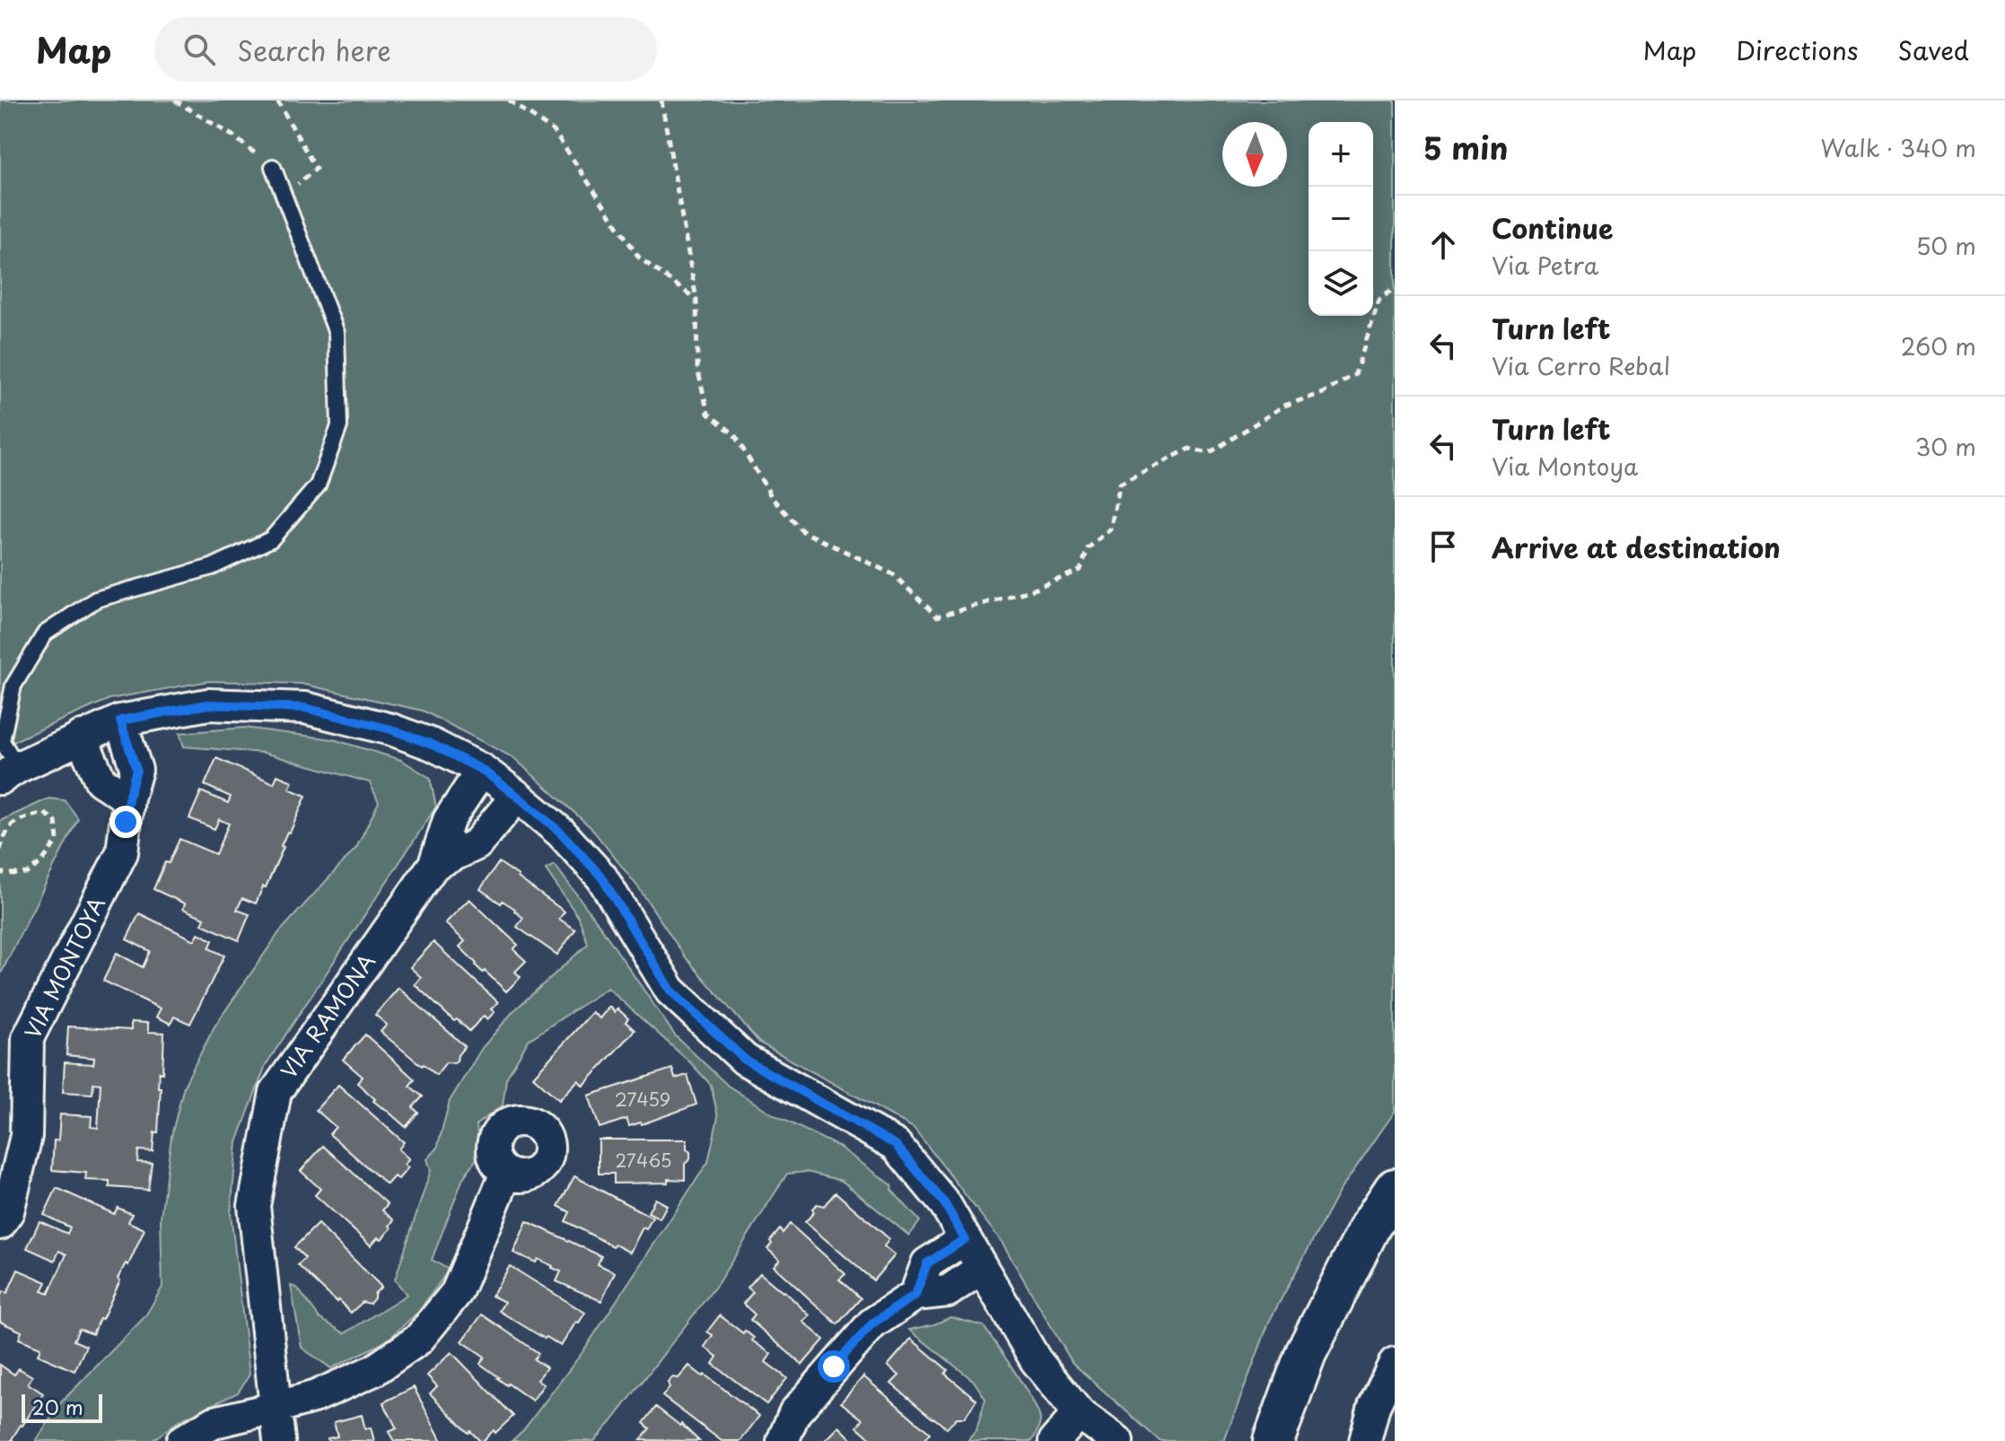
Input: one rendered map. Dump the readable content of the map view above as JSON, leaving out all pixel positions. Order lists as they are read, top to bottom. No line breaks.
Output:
{"streets":{"street":["VIA MONTOYA","VIA RAMONA"]},"house_numbers":["27459","27465"],"scale_bar":"20 m","north":"bottom","page":{"header":"Map","search":"Search here","nav":["Map","Directions","Saved"],"heading":["5 min","Walk · 340 m"],"map_buttons":["+","−"],"list":[["Continue","Via Petra","50 m"],["Turn left","Via Cerro Rebal","260 m"],["Turn left","Via Montoya","30 m"],"Arrive at destination"],"scale":"20 m"}}
